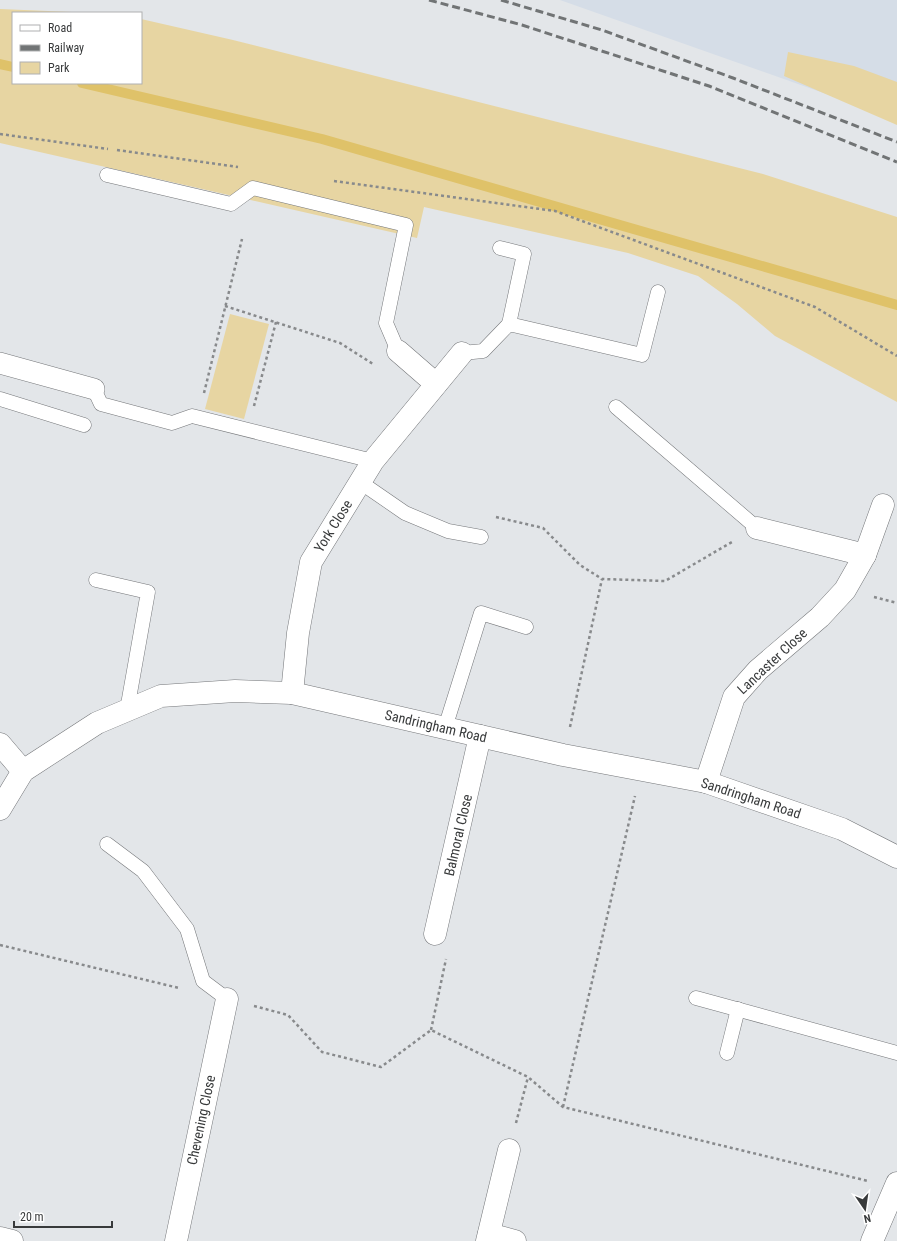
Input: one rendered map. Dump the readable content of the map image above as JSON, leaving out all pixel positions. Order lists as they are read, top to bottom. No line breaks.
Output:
{"streets":{"street":["York Close","Lancaster Close","Sandringham Road","Balmoral Close","Chevening Close"]},"crossings":[["York Close","Sandringham Road"],["Lancaster Close","Sandringham Road"],["Sandringham Road","Balmoral Close"]],"legend":["Road","Railway","Park"],"scale_bar":"20 m","north":"bottom"}
